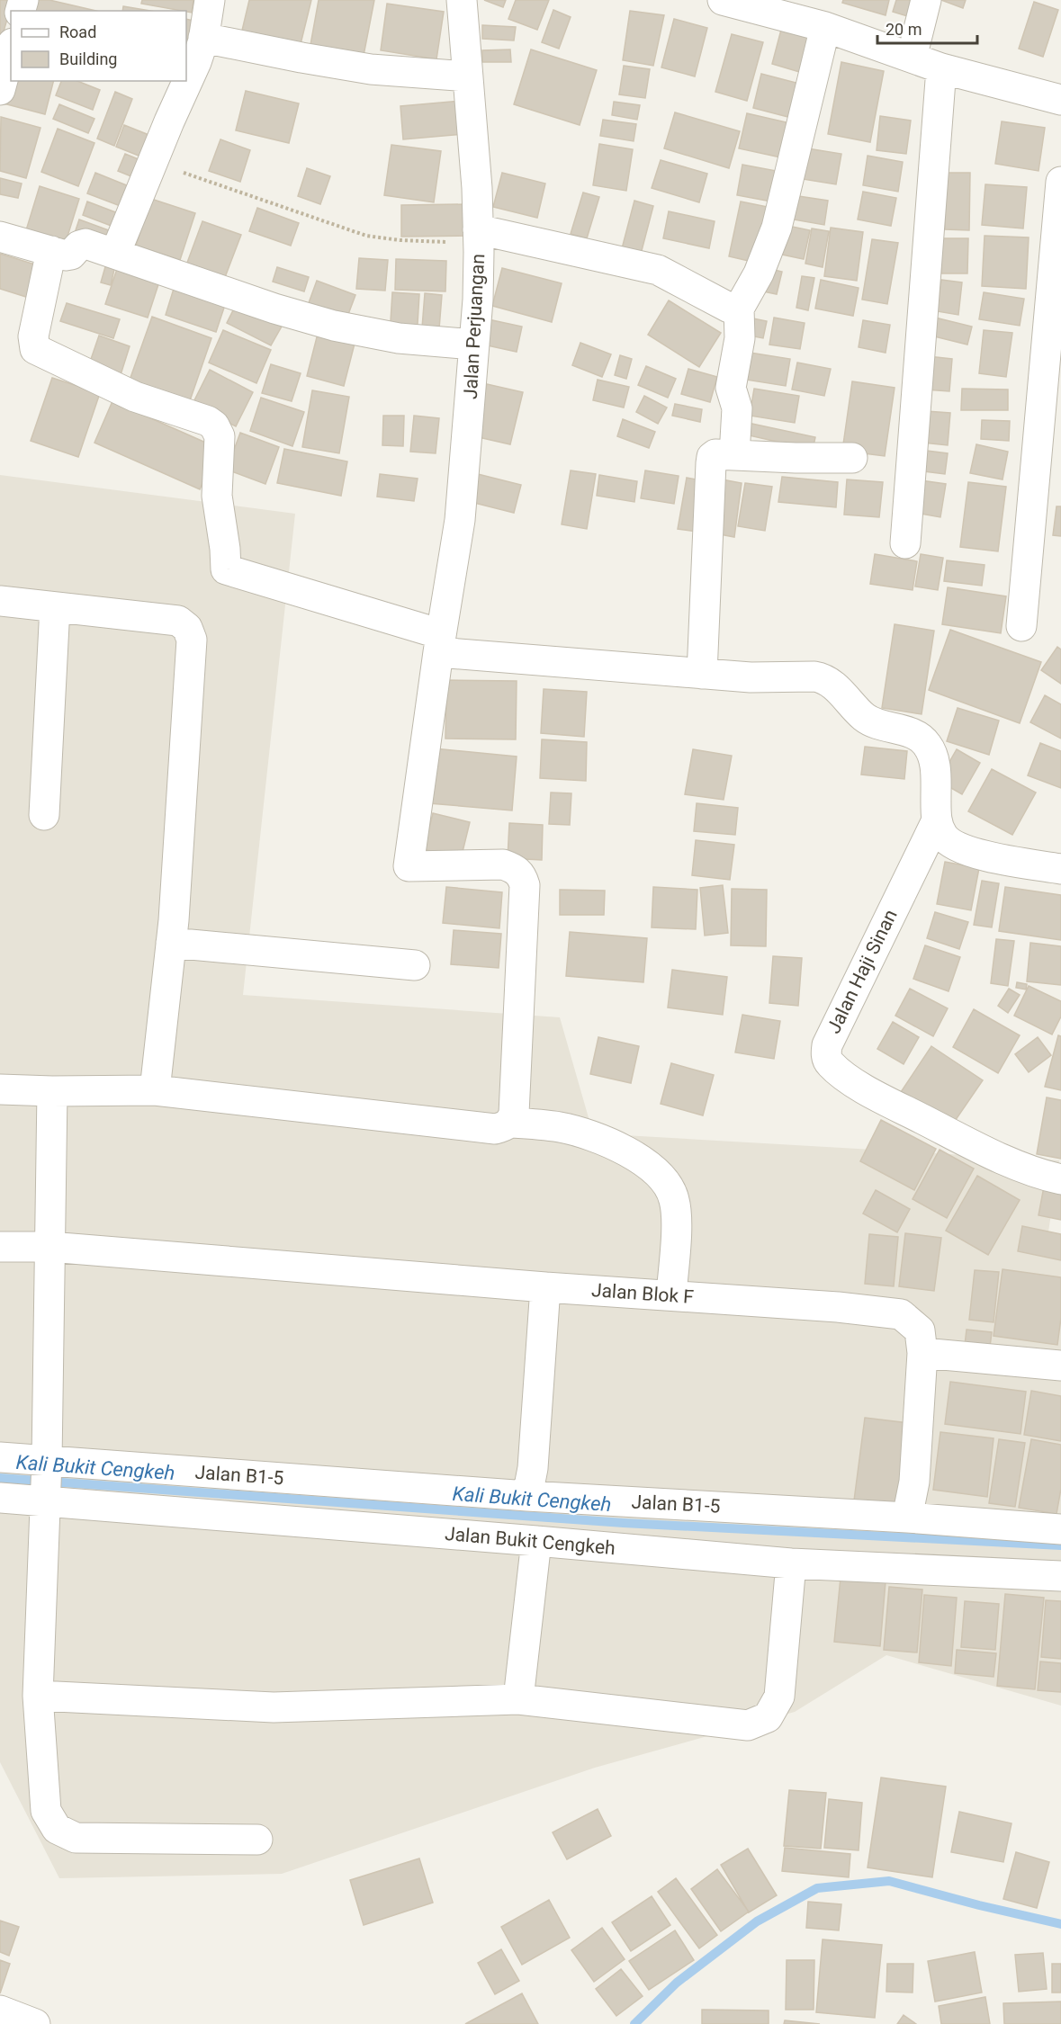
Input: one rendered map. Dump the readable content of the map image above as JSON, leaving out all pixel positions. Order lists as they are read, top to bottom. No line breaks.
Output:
{"streets":{"street":["Jalan Perjuangan","Jalan Haji Sinan","Jalan Blok F","Jalan B1-5","Jalan Bukit Cengkeh"]},"crossings":[["Jalan Blok F","Jalan B1-5"],["Jalan B1-5","Jalan Bukit Cengkeh"]],"water":["Kali Bukit Cengkeh"],"legend":["Road","Building"],"scale_bar":"20 m"}
